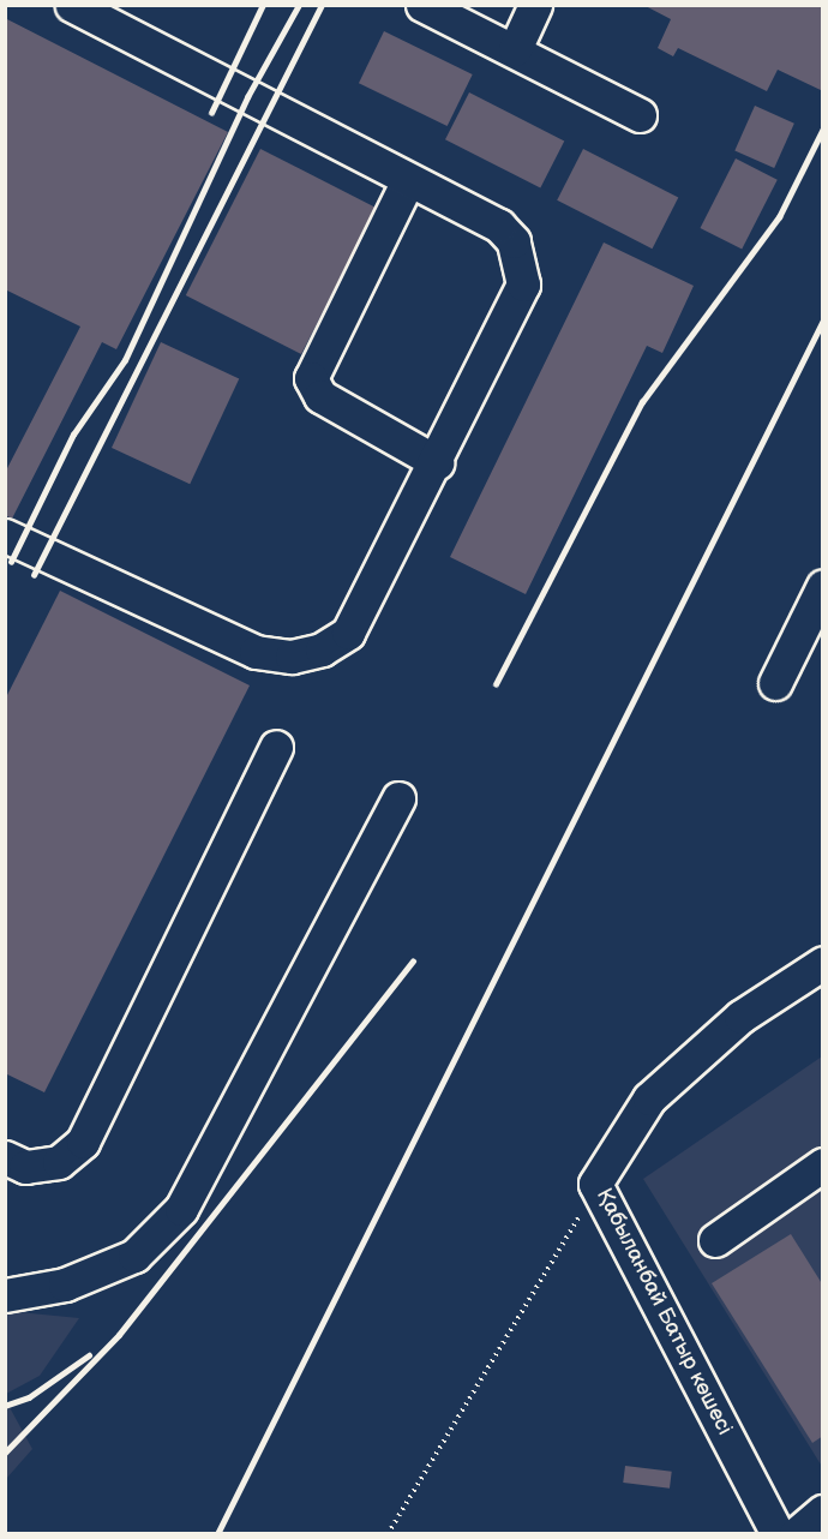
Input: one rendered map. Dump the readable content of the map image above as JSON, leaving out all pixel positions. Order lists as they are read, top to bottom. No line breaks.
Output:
{"streets":{"street":["Қабыланбай Батыр көшесі"]}}
